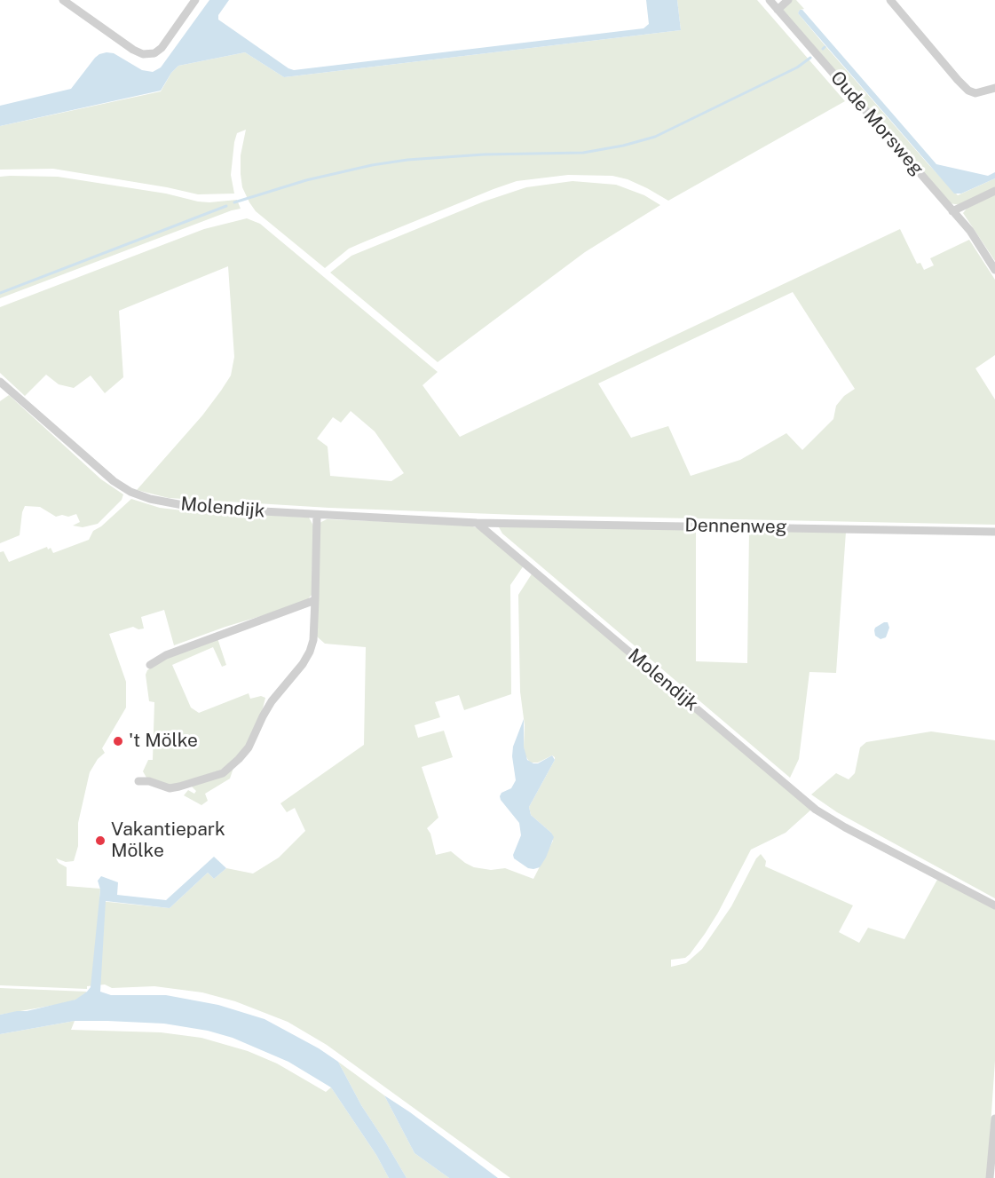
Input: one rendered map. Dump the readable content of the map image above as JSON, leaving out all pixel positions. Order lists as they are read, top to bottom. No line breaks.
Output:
{"streets":{"street":["Oude Morsweg","Molendijk","Dennenweg"]},"crossings":[["Molendijk","Dennenweg"]],"places":["'t Mölke","Vakantiepark Mölke"]}
